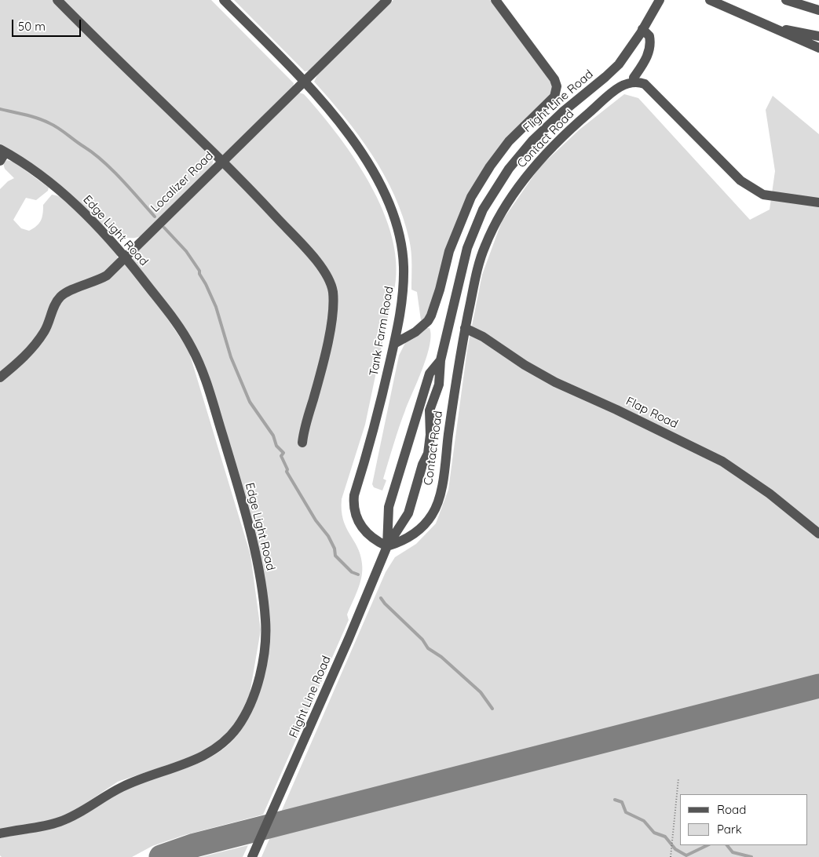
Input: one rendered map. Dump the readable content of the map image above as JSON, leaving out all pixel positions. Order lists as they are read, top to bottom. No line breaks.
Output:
{"streets":{"street":["Flight Line Road","Contact Road","Localizer Road","Edge Light Road","Tank Farm Road","Flap Road"]},"crossings":[["Flight Line Road","Contact Road"],["Flight Line Road","Tank Farm Road"],["Contact Road","Tank Farm Road"],["Contact Road","Flap Road"],["Localizer Road","Edge Light Road"],["Localizer Road","Tank Farm Road"]],"legend":["Road","Park"],"scale_bar":"50 m"}
